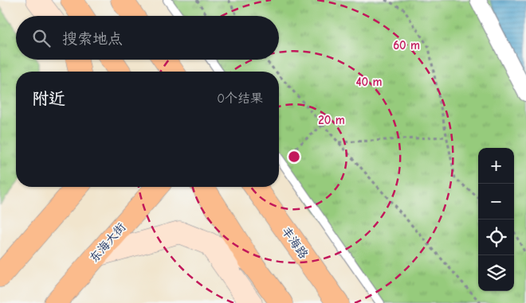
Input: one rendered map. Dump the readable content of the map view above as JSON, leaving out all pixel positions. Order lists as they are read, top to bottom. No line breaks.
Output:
{"streets":{"main road":["东海大街","丰海路"]},"page":{"search":"搜索地点","heading":["附近","0个结果"],"map_buttons":["+","−"]},"rings":["60 m","40 m","20 m"]}
